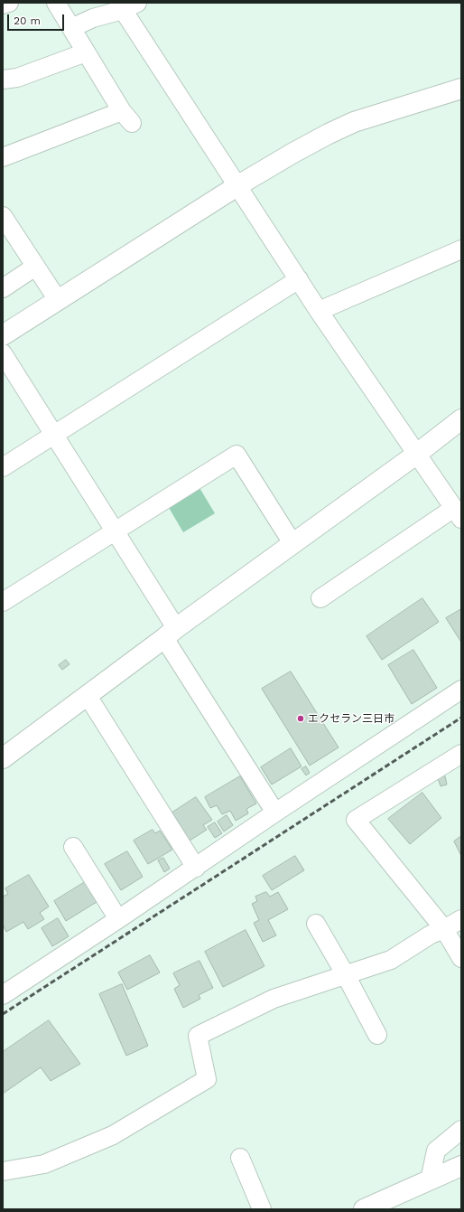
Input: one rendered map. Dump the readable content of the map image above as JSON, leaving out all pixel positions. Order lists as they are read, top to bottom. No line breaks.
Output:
{"places":["エクセラン三日市"],"scale_bar":"20 m"}
